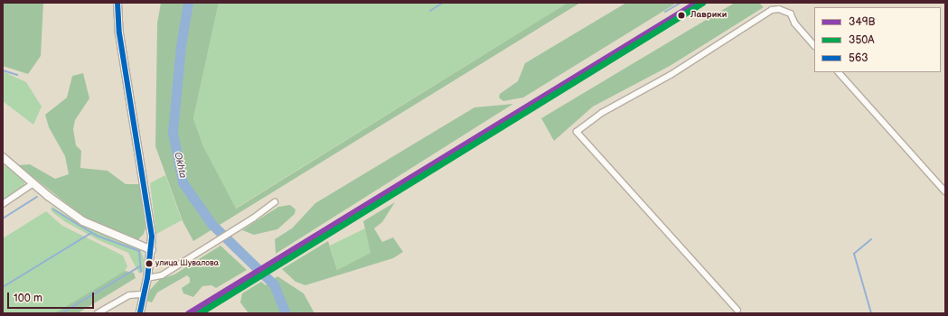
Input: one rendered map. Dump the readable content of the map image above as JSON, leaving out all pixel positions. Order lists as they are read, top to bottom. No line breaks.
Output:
{"water":["Okhta"],"places":["Лаврики","улица Шувалова"],"lines":["transit line 349В","transit line 350А","transit line 563"],"legend":["349В","350А","563"],"scale_bar":"100 m"}
